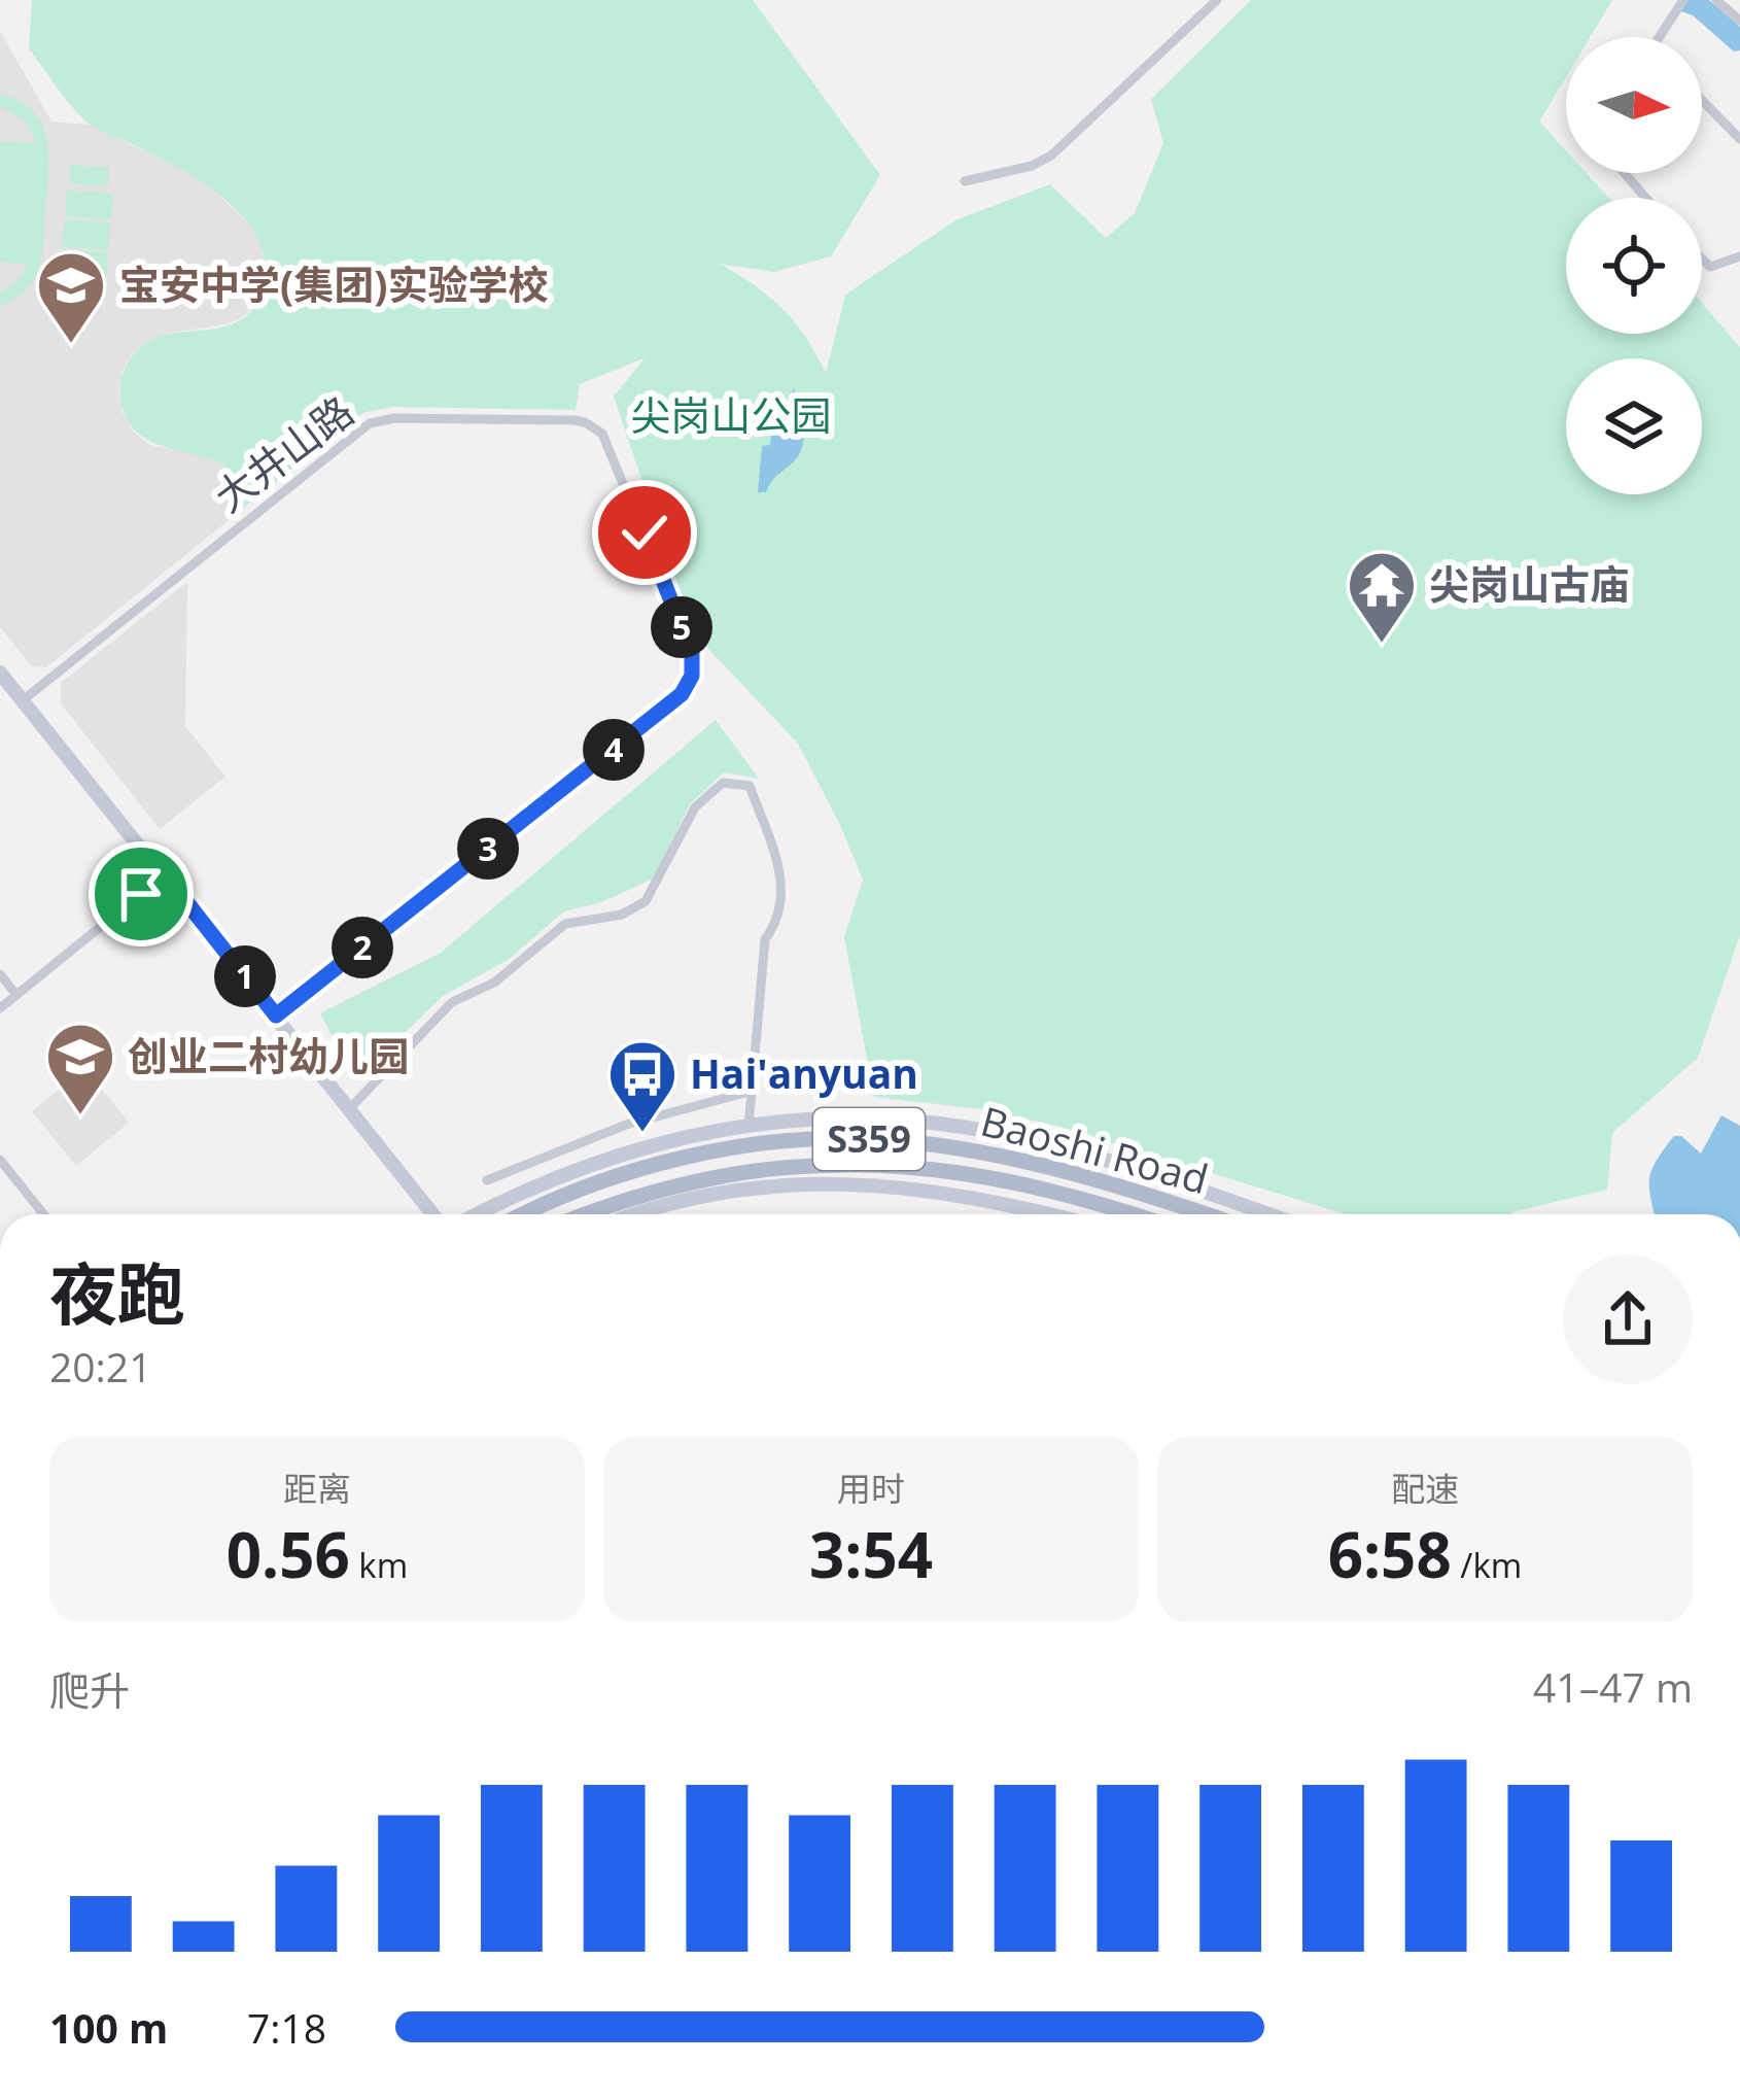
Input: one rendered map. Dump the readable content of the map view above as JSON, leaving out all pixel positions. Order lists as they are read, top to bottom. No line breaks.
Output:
{"streets":{"main road":["S359","Baoshi Road"],"street":["大井山路"]},"parks":["尖岗山公园"],"places":{"school or university":["宝安中学(集团)实验学校","创业二村幼儿园"],"temple":["尖岗山古庙"],"bus stop":["Hai'anyuan"]},"north":"right","page":{"pins":["5","4","3","2","1"],"heading":["夜跑","20:21"],"stats":[["距离","0.56 km"],["用时","3:54"],["配速","6:58 /km"]],"chart":["爬升","41–47 m"],"list":[{"name":"100 m","note":"7:18"}]}}
